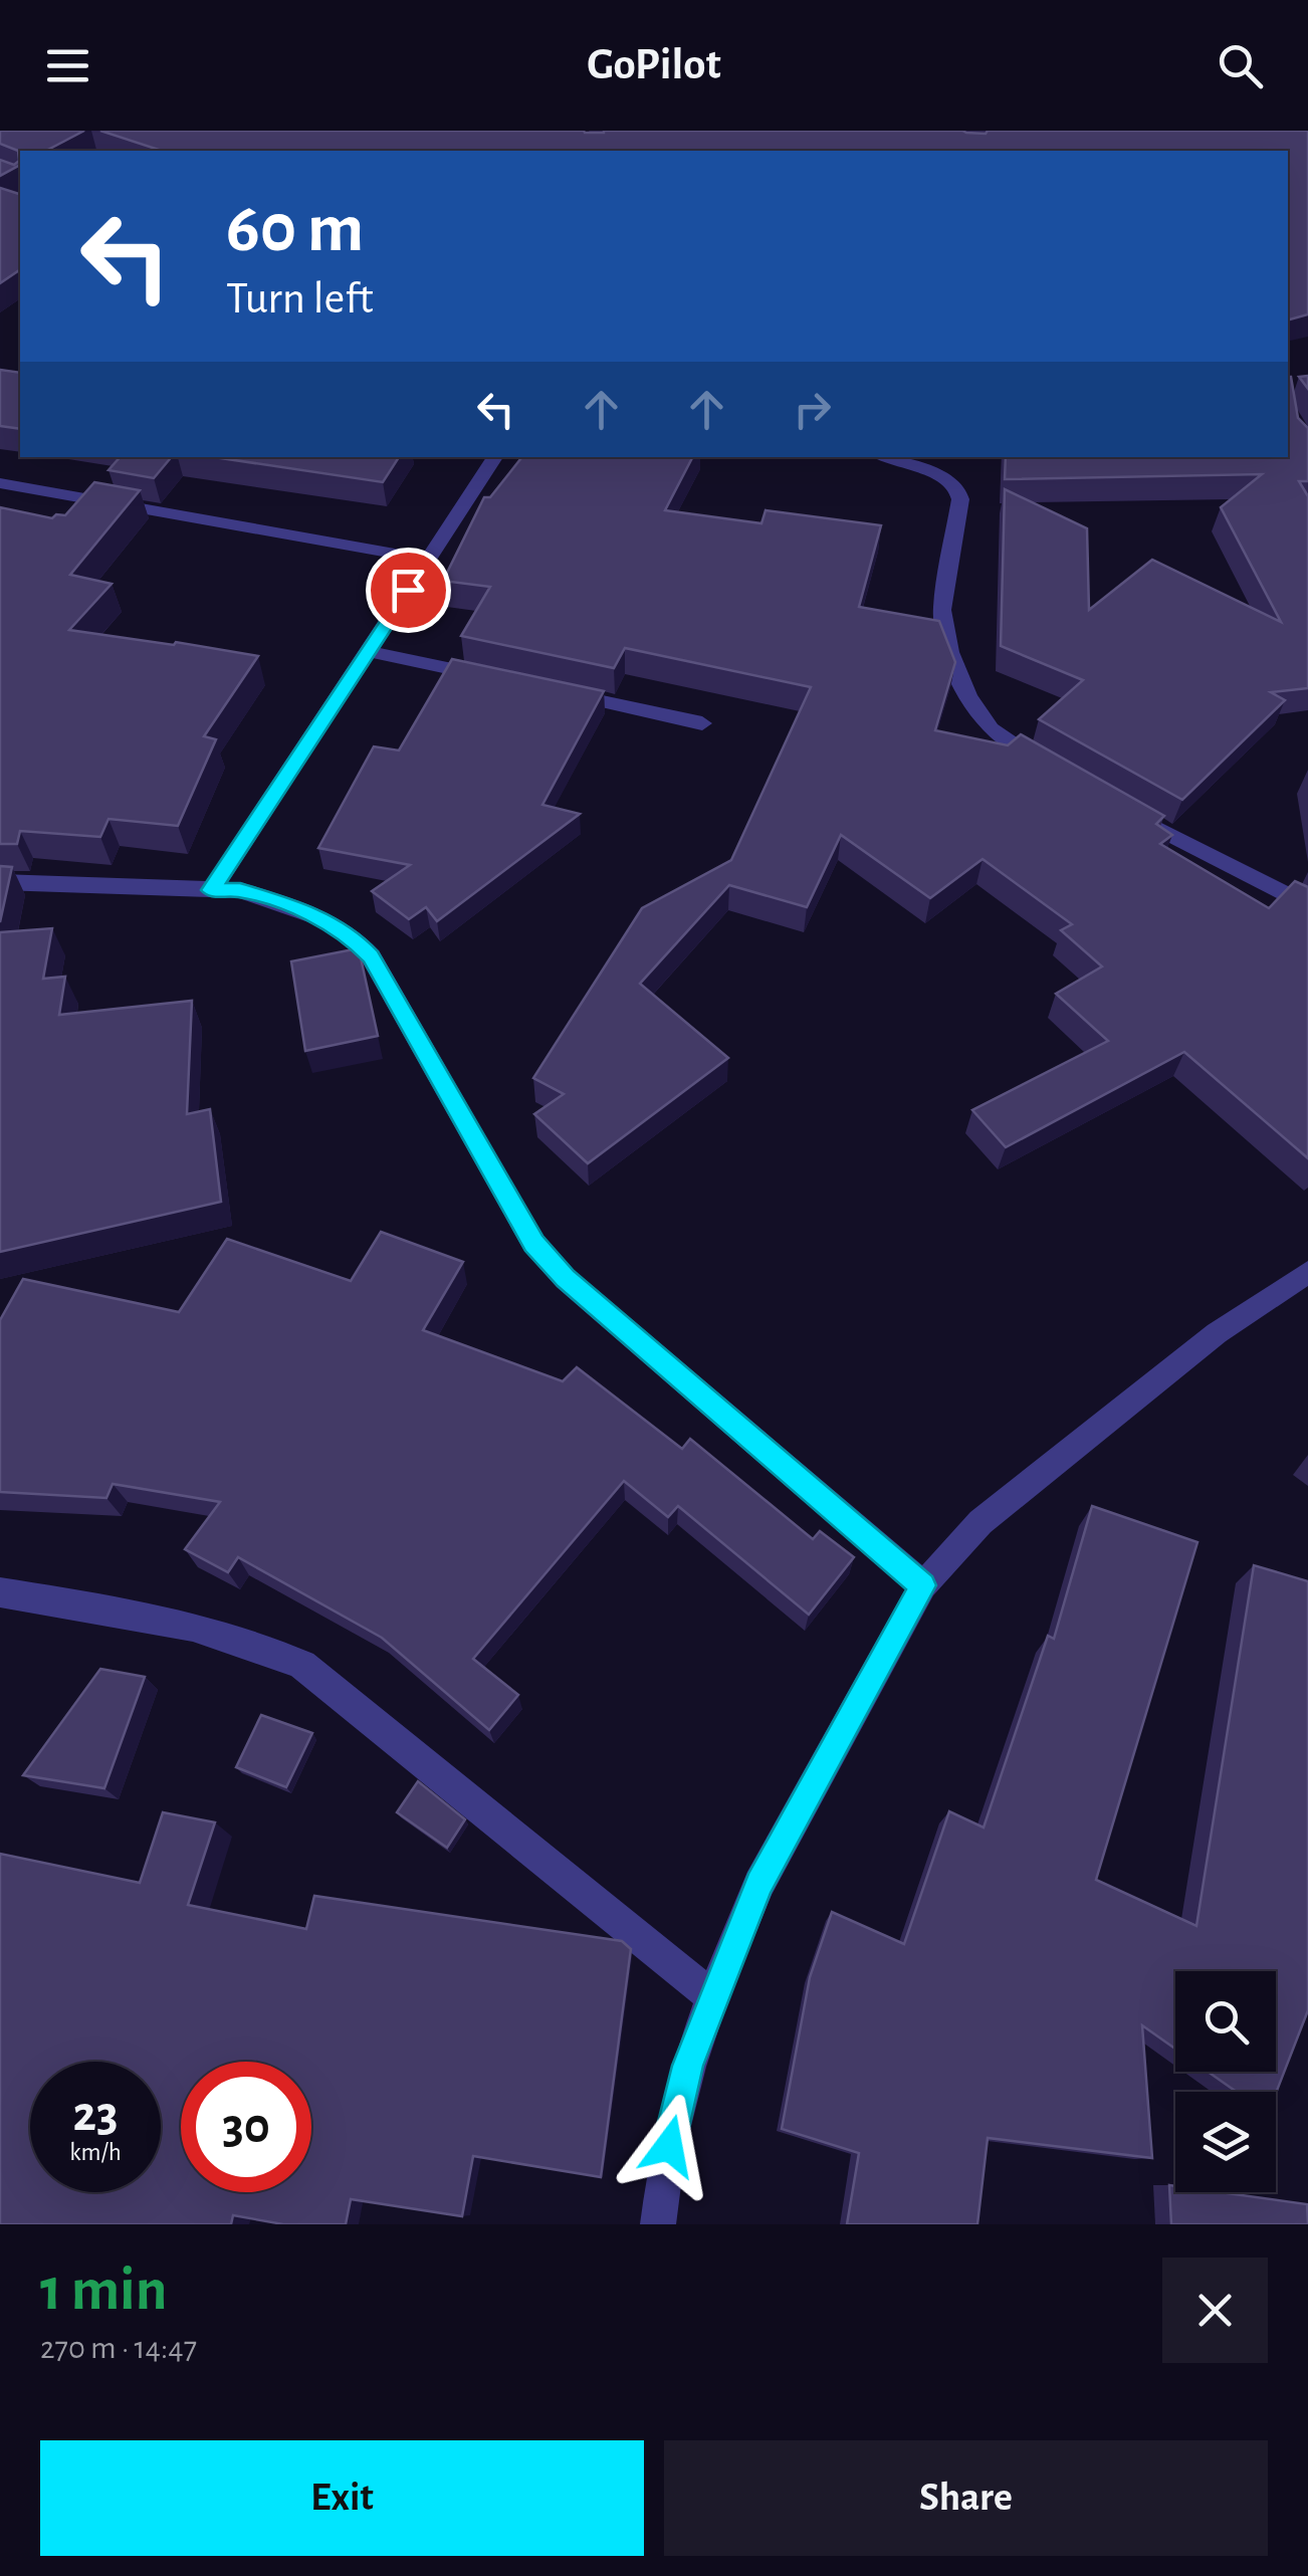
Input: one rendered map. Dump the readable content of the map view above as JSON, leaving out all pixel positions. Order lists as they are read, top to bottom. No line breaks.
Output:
{"page":{"header":"GoPilot","turn":["60 m","Turn left"],"speed":"23 km/h","limit":"30","heading":["1 min","270 m · 14:47"],"buttons":["Exit","Share"]}}
